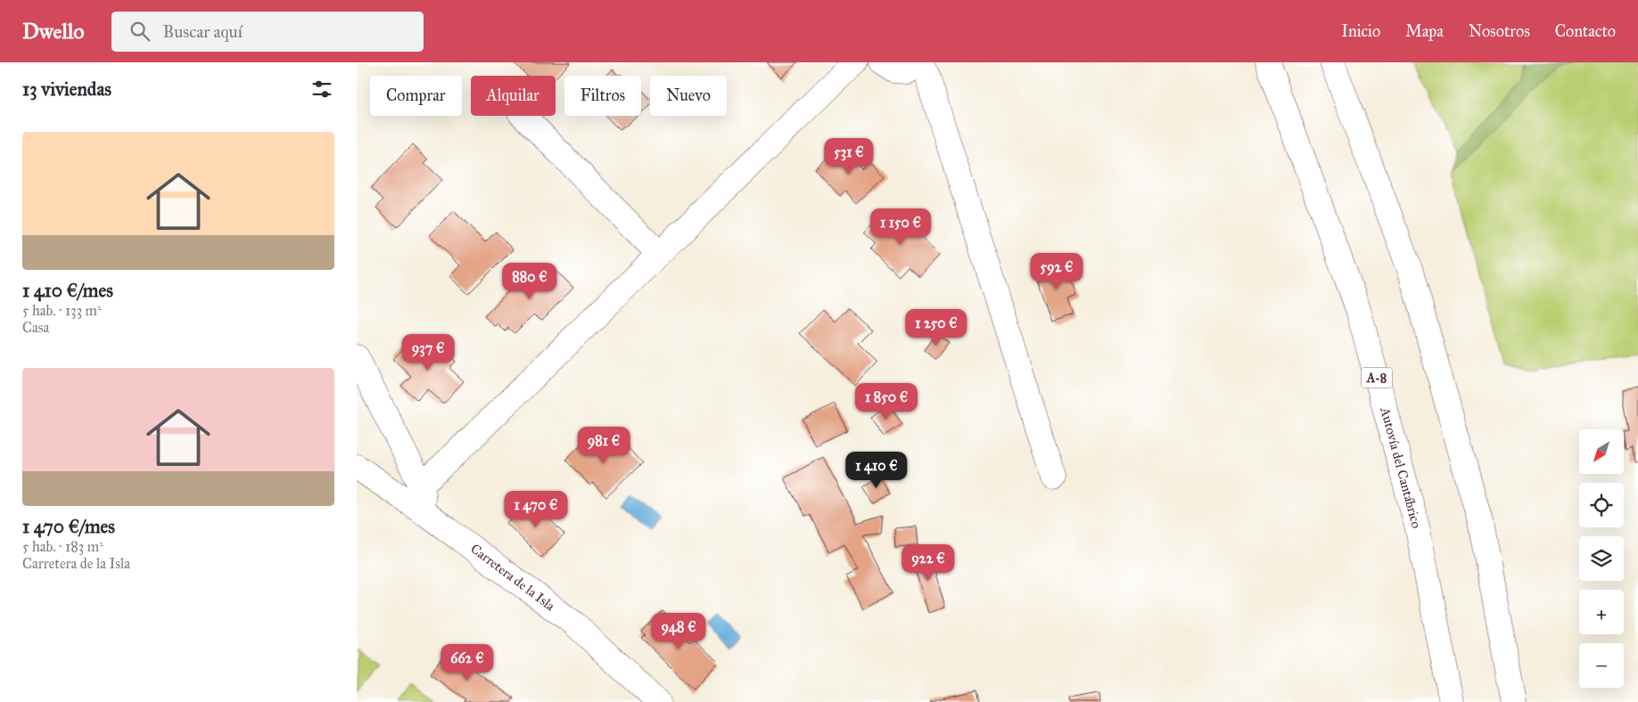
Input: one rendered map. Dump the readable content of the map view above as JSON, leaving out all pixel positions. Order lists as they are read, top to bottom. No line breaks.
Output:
{"streets":{"main road":["A-8","Autovía del Cantábrico","Carretera de la Isla"]},"north":"bottom left","page":{"header":"Dwello","search":"Buscar aquí","nav":["Inicio","Mapa","Nosotros","Contacto"],"heading":"13 viviendas","chip":["Comprar","Alquilar","Filtros","Nuevo"],"list":[{"name":"1 410 €/mes","note":"5 hab. · 133 m² · Casa"},{"name":"1 470 €/mes","note":"5 hab. · 183 m² · Carretera de la Isla"}],"price":["531 €","1 150 €","592 €","880 €","1 250 €","937 €","1 850 €","981 €","1 410 €","1 470 €","922 €","948 €","662 €"],"map_buttons":["+","−"]}}
